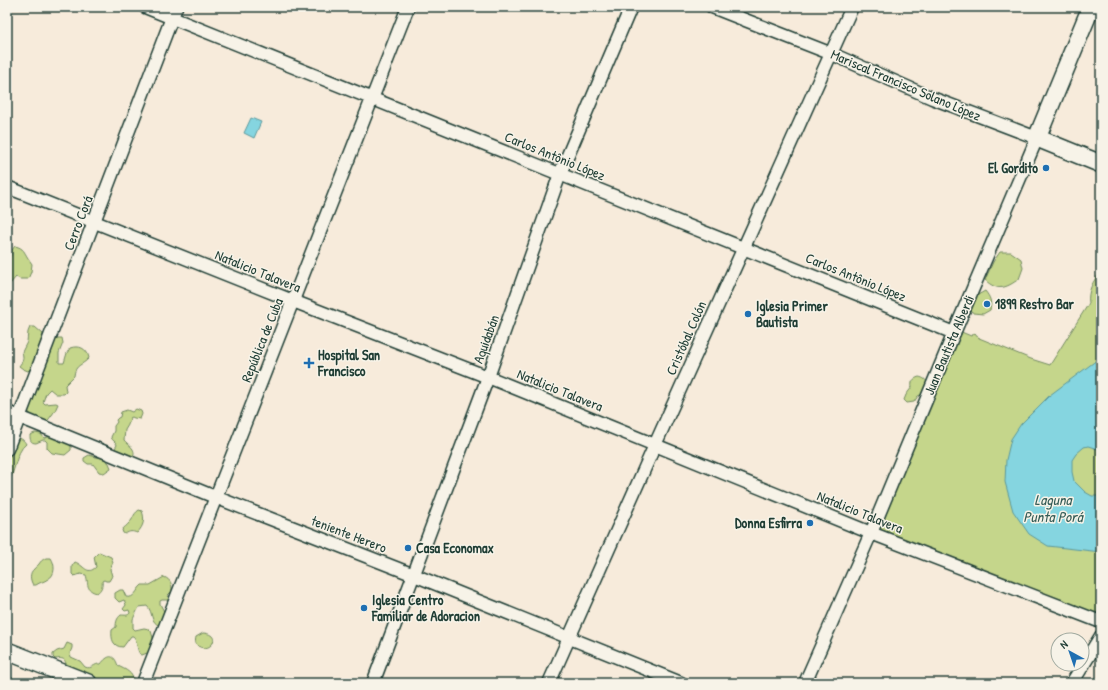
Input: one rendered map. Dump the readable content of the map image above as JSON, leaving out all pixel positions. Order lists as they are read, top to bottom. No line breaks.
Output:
{"streets":{"street":["Mariscal Francisco Solano López","Carlos Antônio López","Cerro Corá","Natalicio Talavera","Cristóbal Colón","Aquidabán","República de Cuba","Juan Bautista Alberdi","teniente Herero"]},"crossings":[["Mariscal Francisco Solano López","Cristóbal Colón"],["Mariscal Francisco Solano López","Juan Bautista Alberdi"],["Carlos Antônio López","Cerro Corá"],["Carlos Antônio López","Cristóbal Colón"],["Carlos Antônio López","Aquidabán"],["Carlos Antônio López","República de Cuba"],["Carlos Antônio López","Juan Bautista Alberdi"],["Cerro Corá","Natalicio Talavera"],["Cerro Corá","teniente Herero"],["Natalicio Talavera","Cristóbal Colón"],["Natalicio Talavera","Aquidabán"],["Natalicio Talavera","República de Cuba"],["Natalicio Talavera","Juan Bautista Alberdi"],["Cristóbal Colón","teniente Herero"],["Aquidabán","teniente Herero"],["República de Cuba","teniente Herero"]],"water":["Laguna Punta Porá"],"places":{"other":["El Gordito","1899 Restro Bar","Iglesia Primer Bautista","Donna Esfirra","Casa Economax","Iglesia Centro Familiar de Adoracion"],"health":["Hospital San Francisco"]},"north":"top left"}
